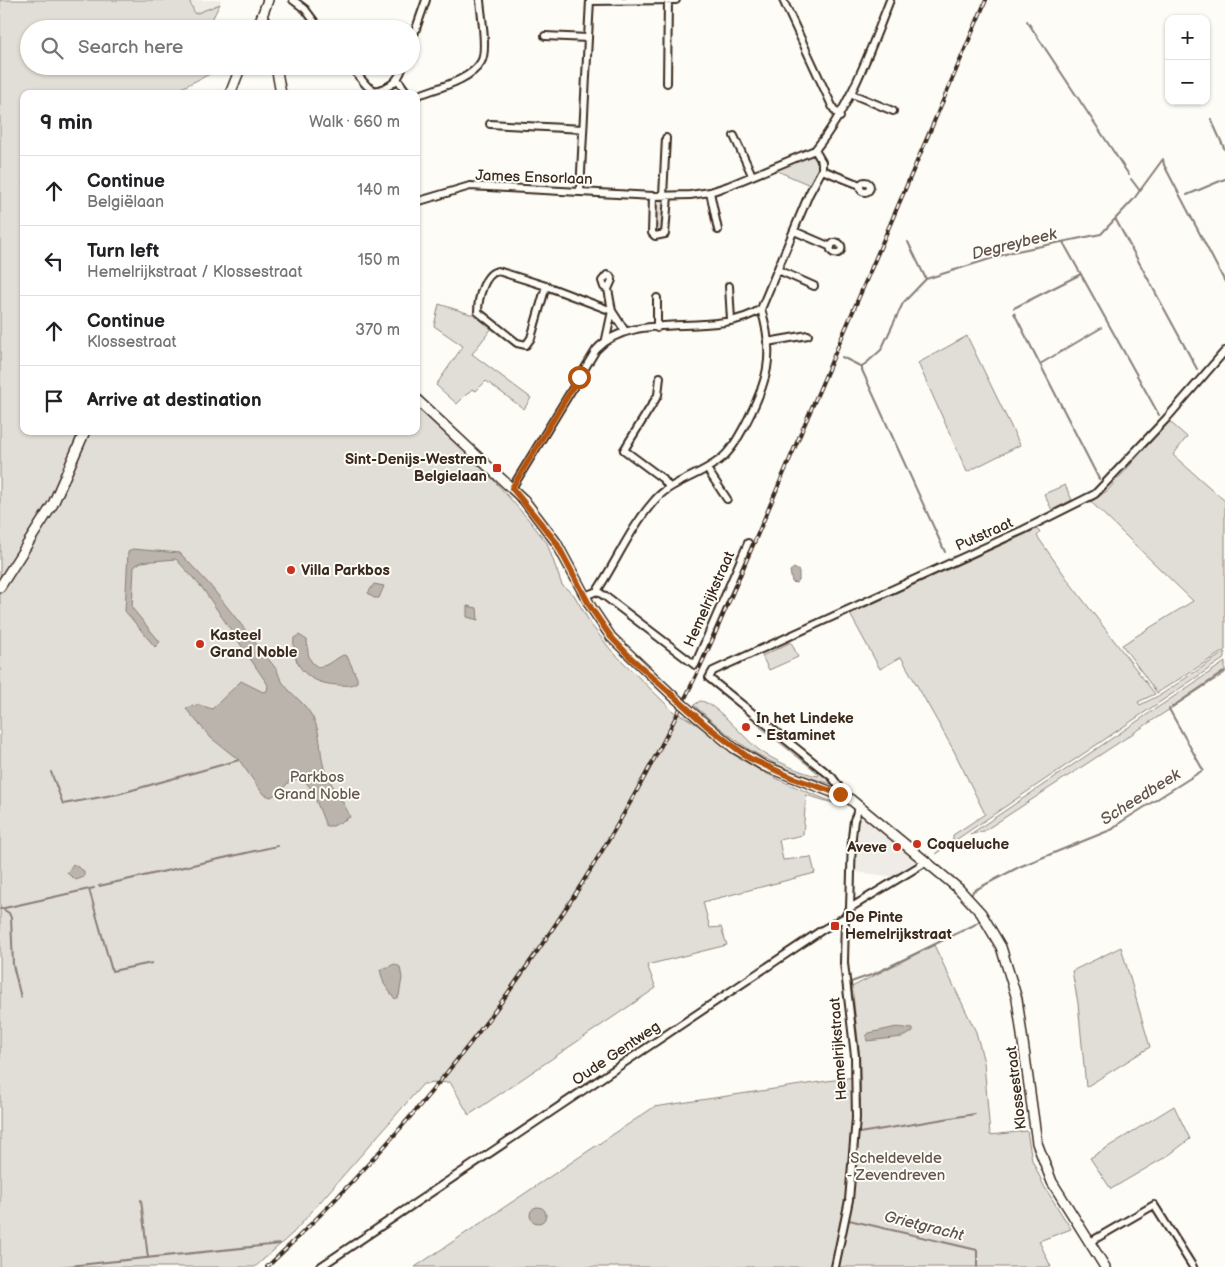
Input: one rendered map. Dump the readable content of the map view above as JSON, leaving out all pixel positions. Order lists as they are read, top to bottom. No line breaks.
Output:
{"streets":{"street":["James Ensorlaan","Putstraat","Hemelrijkstraat","Oude Gentweg","Klossestraat"]},"crossings":[["Putstraat","Klossestraat"],["Hemelrijkstraat","Oude Gentweg"]],"water":["Degreybeek","Scheedbeek","Grietgracht"],"parks":["Parkbos Grand Noble","Scheldevelde - Zevendreven"],"places":{"transit":["Sint-Denijs-Westrem Belgielaan","De Pinte Hemelrijkstraat"],"other":["Villa Parkbos","Kasteel Grand Noble","In het Lindeke - Estaminet","Coqueluche","Aveve"]},"page":{"map_buttons":["+","−"],"search":"Search here","heading":["9 min","Walk · 660 m"],"list":[["Continue","Belgiëlaan","140 m"],["Turn left","Hemelrijkstraat / Klossestraat","150 m"],["Continue","Klossestraat","370 m"],"Arrive at destination"]}}
